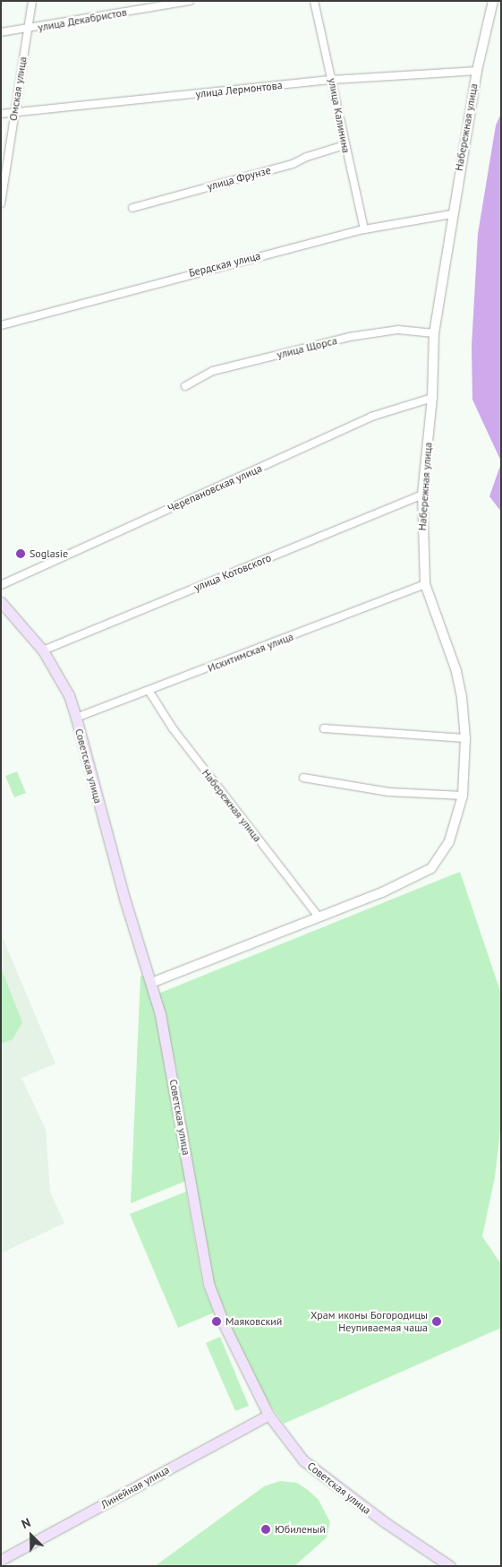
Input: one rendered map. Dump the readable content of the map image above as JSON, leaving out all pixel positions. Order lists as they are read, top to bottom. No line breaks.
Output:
{"streets":{"main road":["Советская улица","Линейная улица"],"street":["улица Декабристов","Омская улица","улица Лермонтова","улица Калинина","Набережная улица","улица Фрунзе","Бердская улица","улица Щорса","Черепановская улица","улица Котовского","Искитимская улица"]},"crossings":[["улица Декабристов","Омская улица"],["Омская улица","улица Лермонтова"],["улица Лермонтова","улица Калинина"],["улица Лермонтова","Набережная улица"],["улица Калинина","улица Фрунзе"],["улица Калинина","Бердская улица"],["Набережная улица","Бердская улица"],["Набережная улица","улица Щорса"],["Набережная улица","Черепановская улица"],["Набережная улица","улица Котовского"],["Набережная улица","Искитимская улица"],["Набережная улица","Советская улица"],["улица Котовского","Советская улица"],["Искитимская улица","Советская улица"],["Советская улица","Линейная улица"]],"places":["Soglasie","Маяковский","Храм иконы Богородицы Неупиваемая чаша","Юбиленый"],"north":"top left"}
